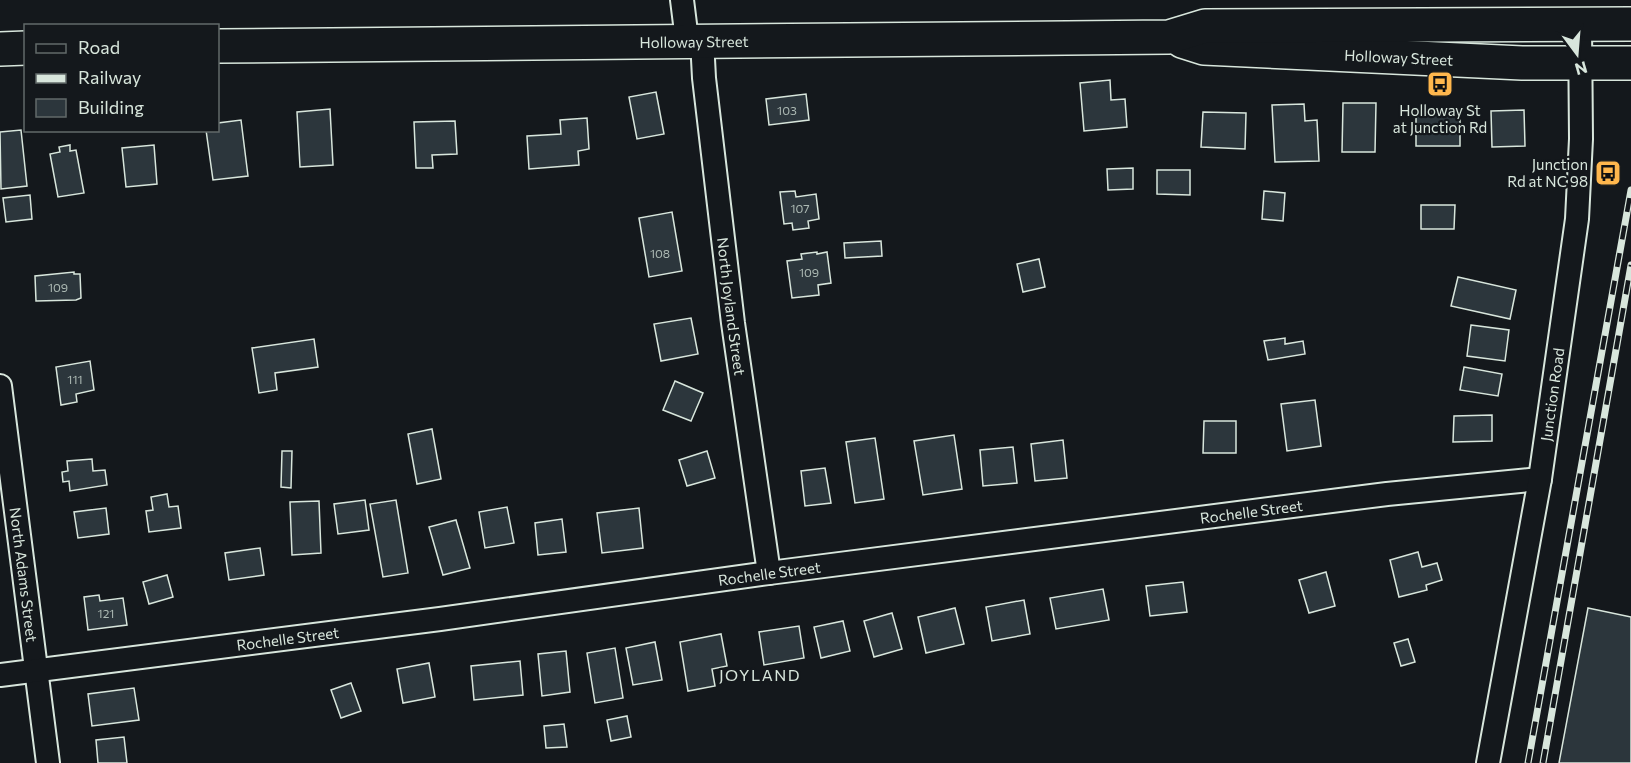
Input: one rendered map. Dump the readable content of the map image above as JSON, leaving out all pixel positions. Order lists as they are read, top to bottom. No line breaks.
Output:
{"streets":{"highway":["Holloway Street"],"street":["North Joyland Street","Junction Road","Rochelle Street","North Adams Street"]},"crossings":[["Holloway Street","North Joyland Street"],["Holloway Street","Junction Road"],["North Joyland Street","Rochelle Street"],["Junction Road","Rochelle Street"],["Rochelle Street","North Adams Street"]],"districts":["JOYLAND"],"places":{"bus stop":["Holloway St at Junction Rd","Junction Rd at NC 98"]},"house_numbers":["103","107","108","109","109","111","121"],"legend":["Road","Railway","Building"],"north":"bottom"}
